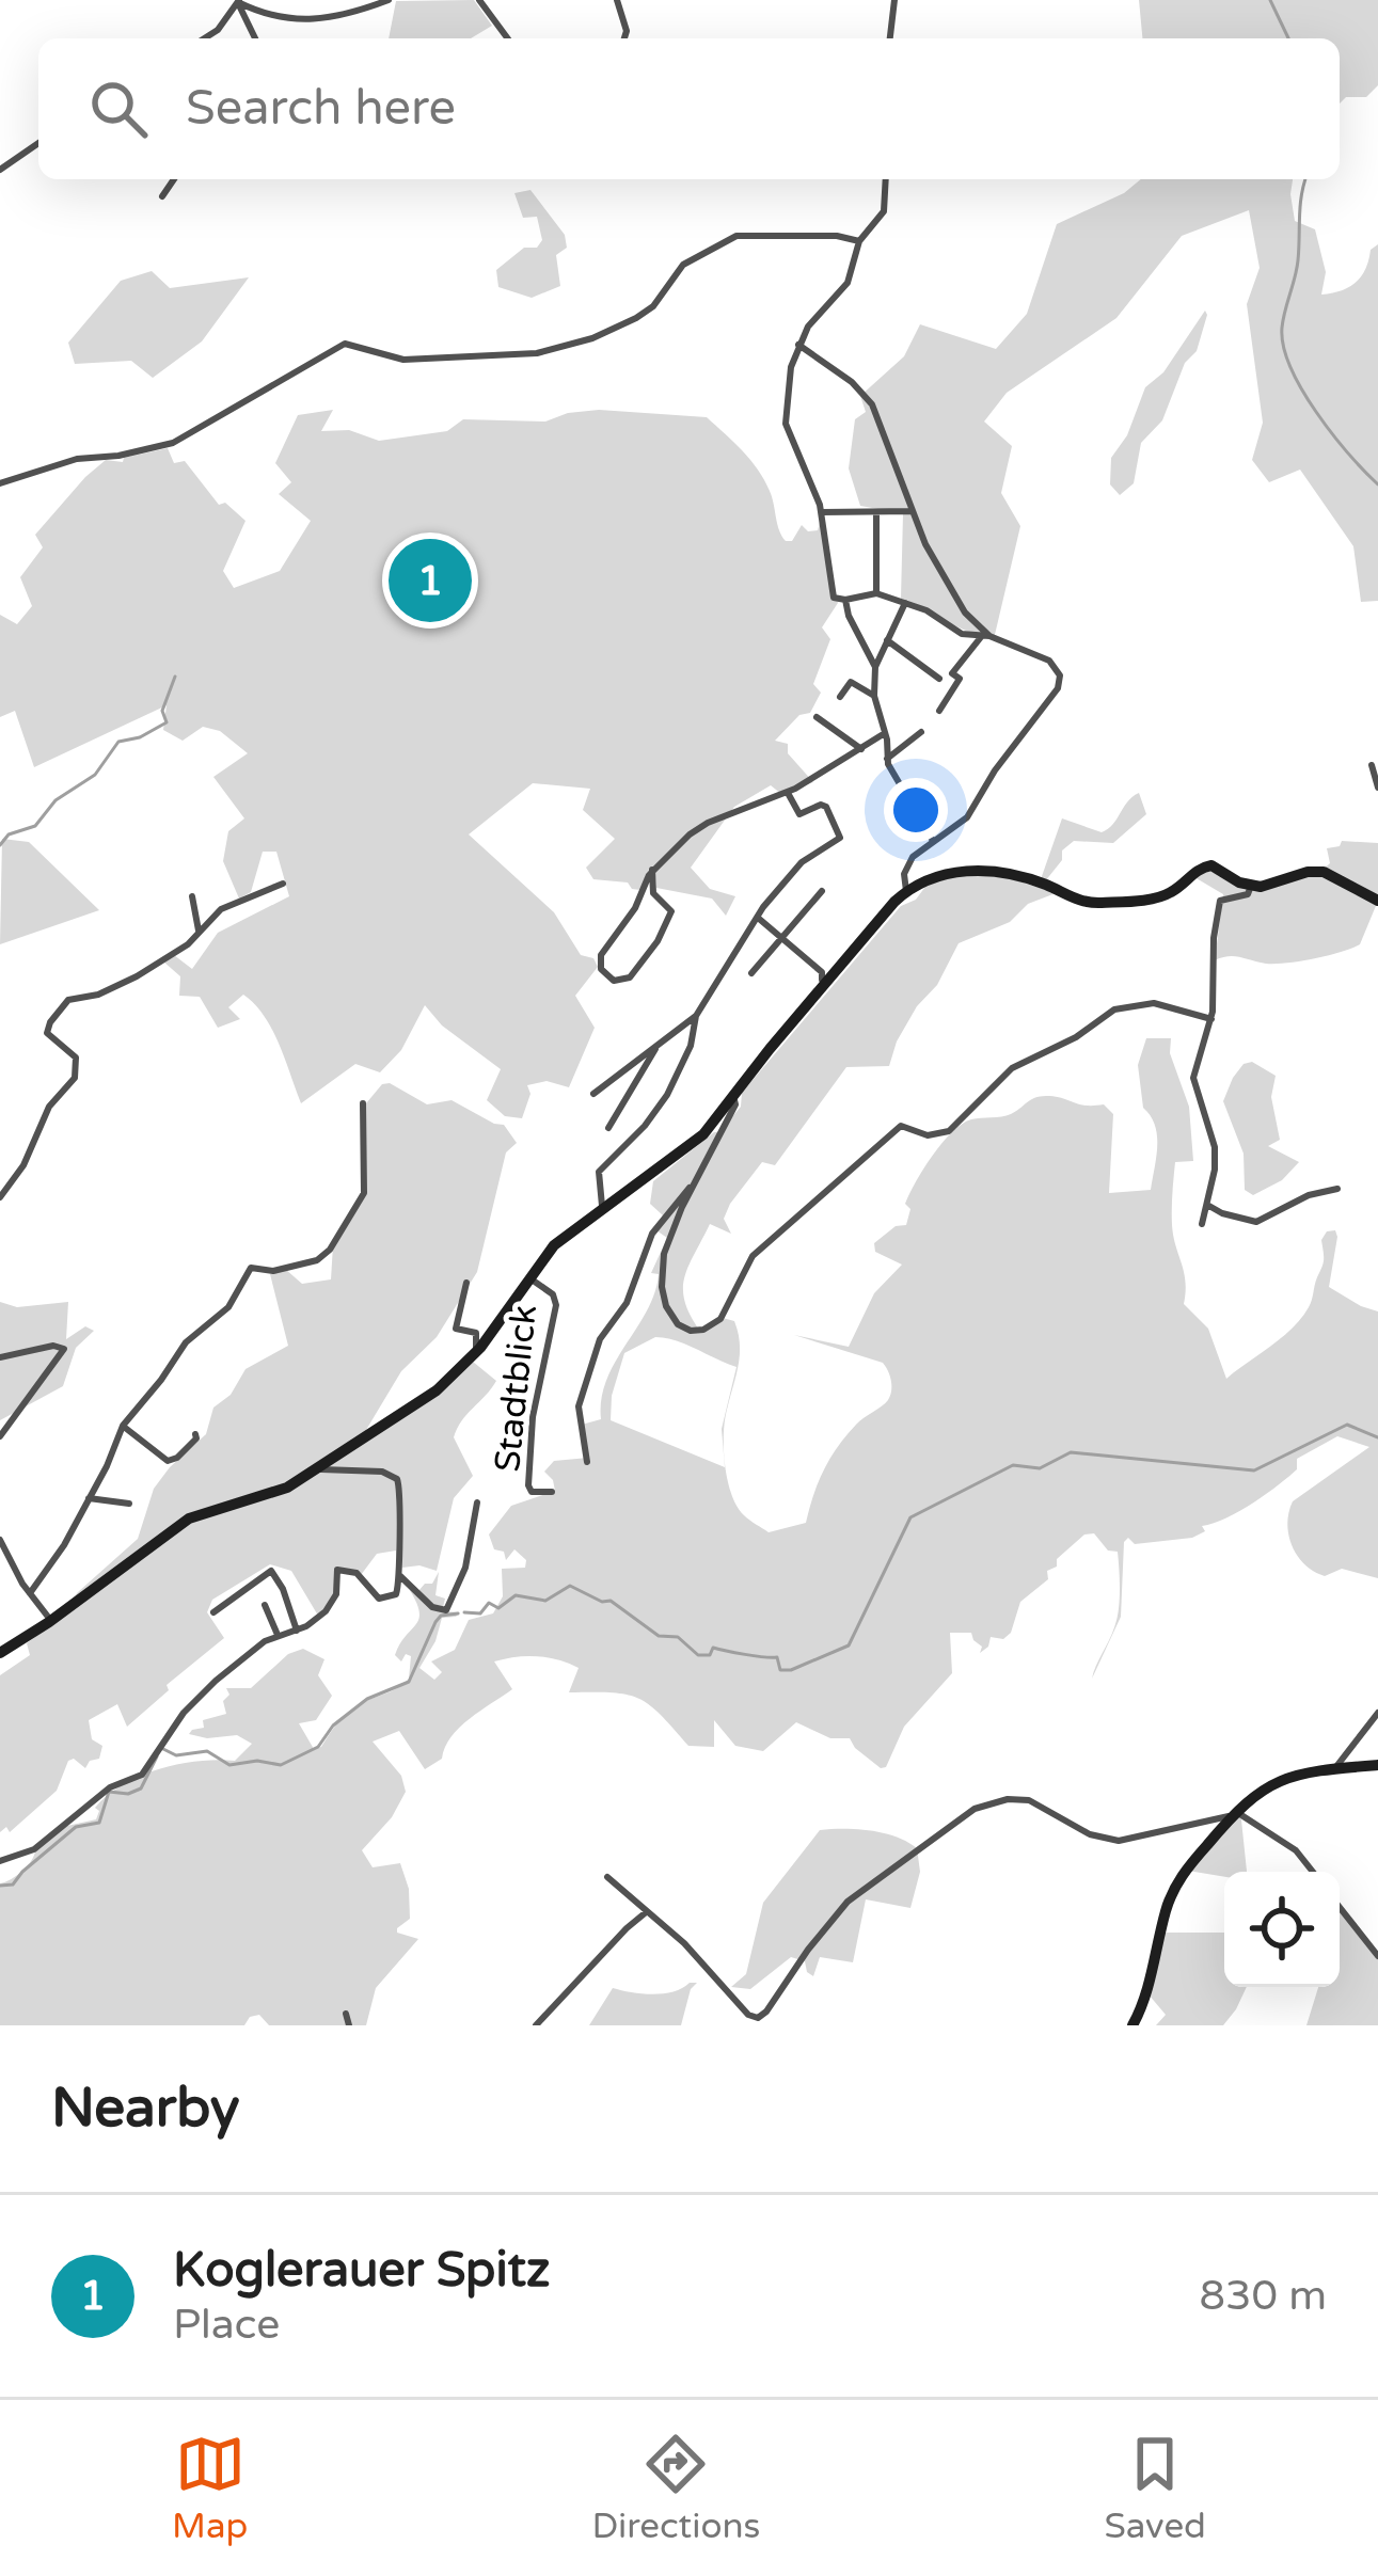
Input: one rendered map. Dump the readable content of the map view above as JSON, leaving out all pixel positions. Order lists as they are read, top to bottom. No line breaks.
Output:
{"streets":{"street":["Stadtblick"]},"page":{"search":"Search here","pins":"1","heading":"Nearby","list":[{"mark":"1","name":"Koglerauer Spitz","note":"Place","value":"830 m"}],"nav":["Map","Directions","Saved"]}}
